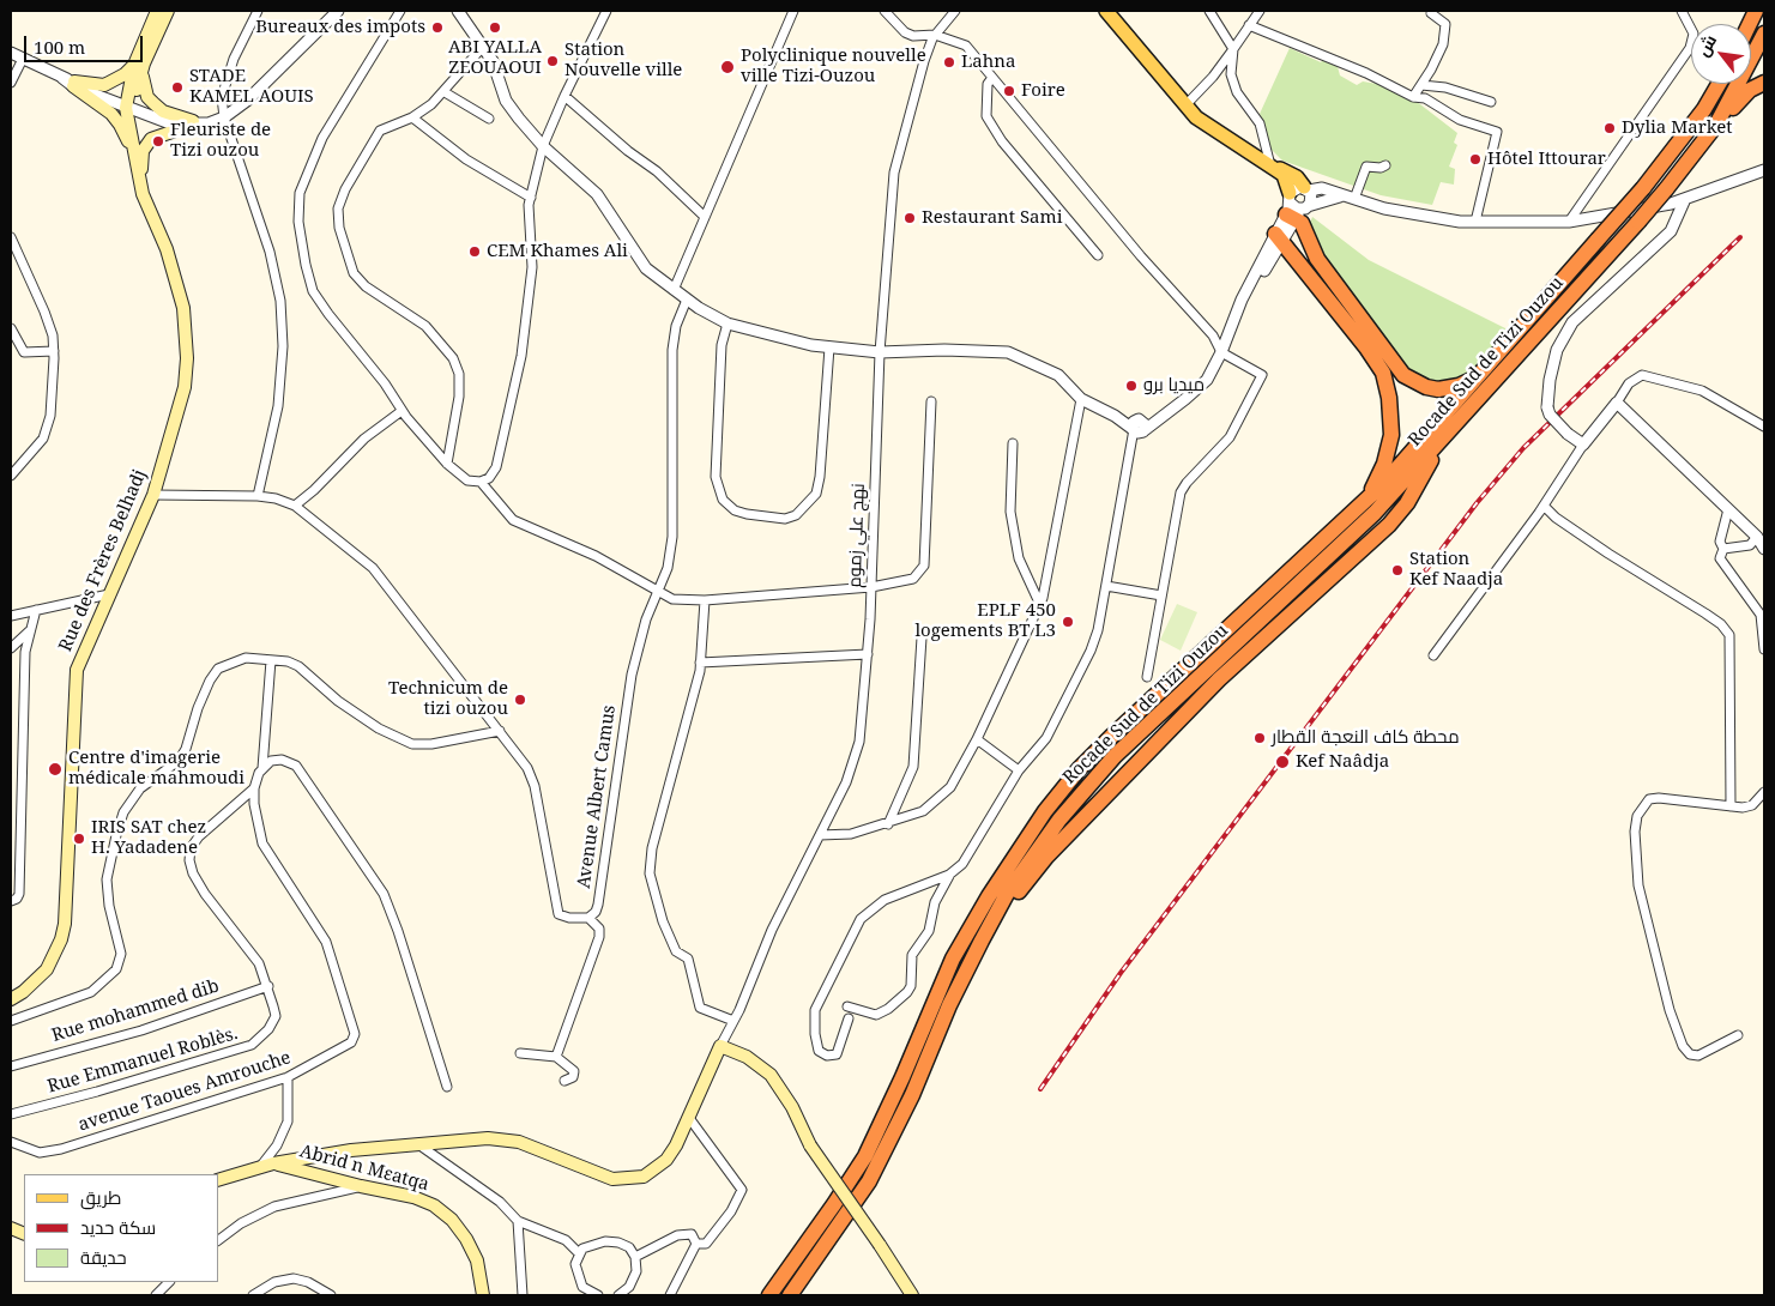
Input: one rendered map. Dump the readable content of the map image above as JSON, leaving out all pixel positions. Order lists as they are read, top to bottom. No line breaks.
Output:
{"streets":{"highway":["Rocade Sud de Tizi Ouzou"],"main road":["Rue des Frères Belhadj","Abrid n Mɛatqa"],"street":["نهج علي زموم","Avenue Albert Camus","Rue mohammed dib","Rue Emmanuel Roblès.","avenue Taoues Amrouche"]},"crossings":[["Rue des Frères Belhadj","Avenue Albert Camus"],["Rue mohammed dib","Rue Emmanuel Roblès."],["Rue Emmanuel Roblès.","avenue Taoues Amrouche"]],"places":["Bureaux des impots","ABI YALLA ZEOUAOUI","Station Nouvelle ville","Lahna","Polyclinique nouvelle ville Tizi-Ouzou","STADE KAMEL AOUIS","Foire","Dylia Market","Fleuriste de Tizi ouzou","Hôtel Ittourar","Restaurant Sami","CEM Khames Ali","ميديا برو","Station Kef Naadja","EPLF 450 logements BT L3","Technicum de tizi ouzou","محطة كاف النعجة القطار","Kef Naâdja","Centre d'imagerie médicale mahmoudi","IRIS SAT chez H. Yadadene"],"legend":["طريق","سكة حديد","حديقة"],"scale_bar":"100 m","north":"top left"}
